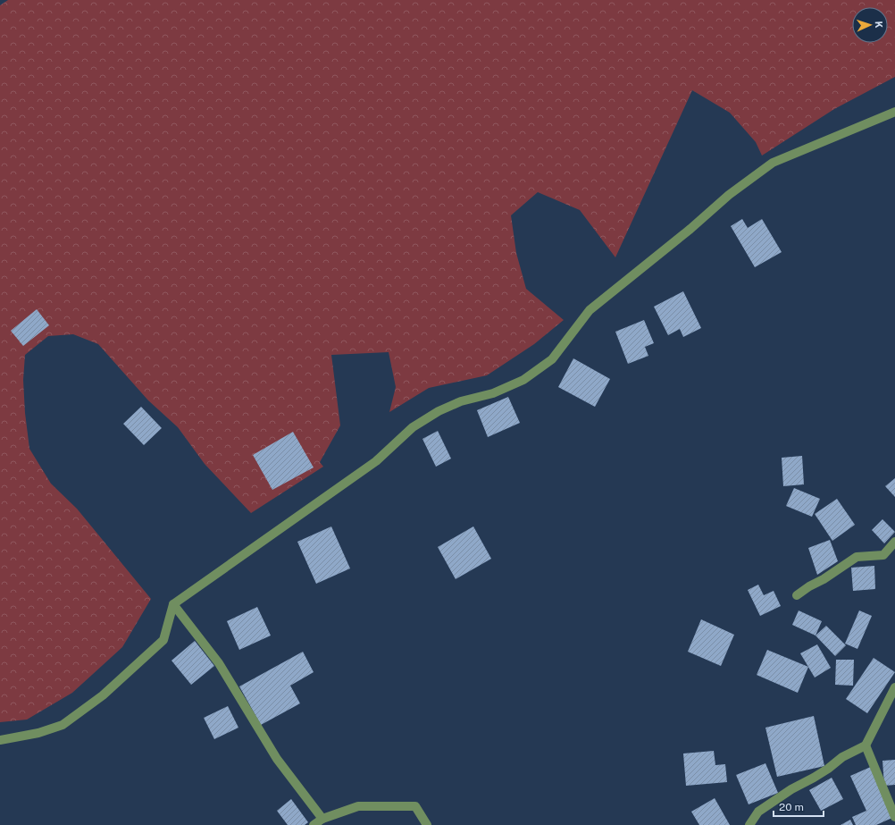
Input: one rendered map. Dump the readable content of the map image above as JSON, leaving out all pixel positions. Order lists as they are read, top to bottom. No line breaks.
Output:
{"scale_bar":"20 m","north":"right"}
